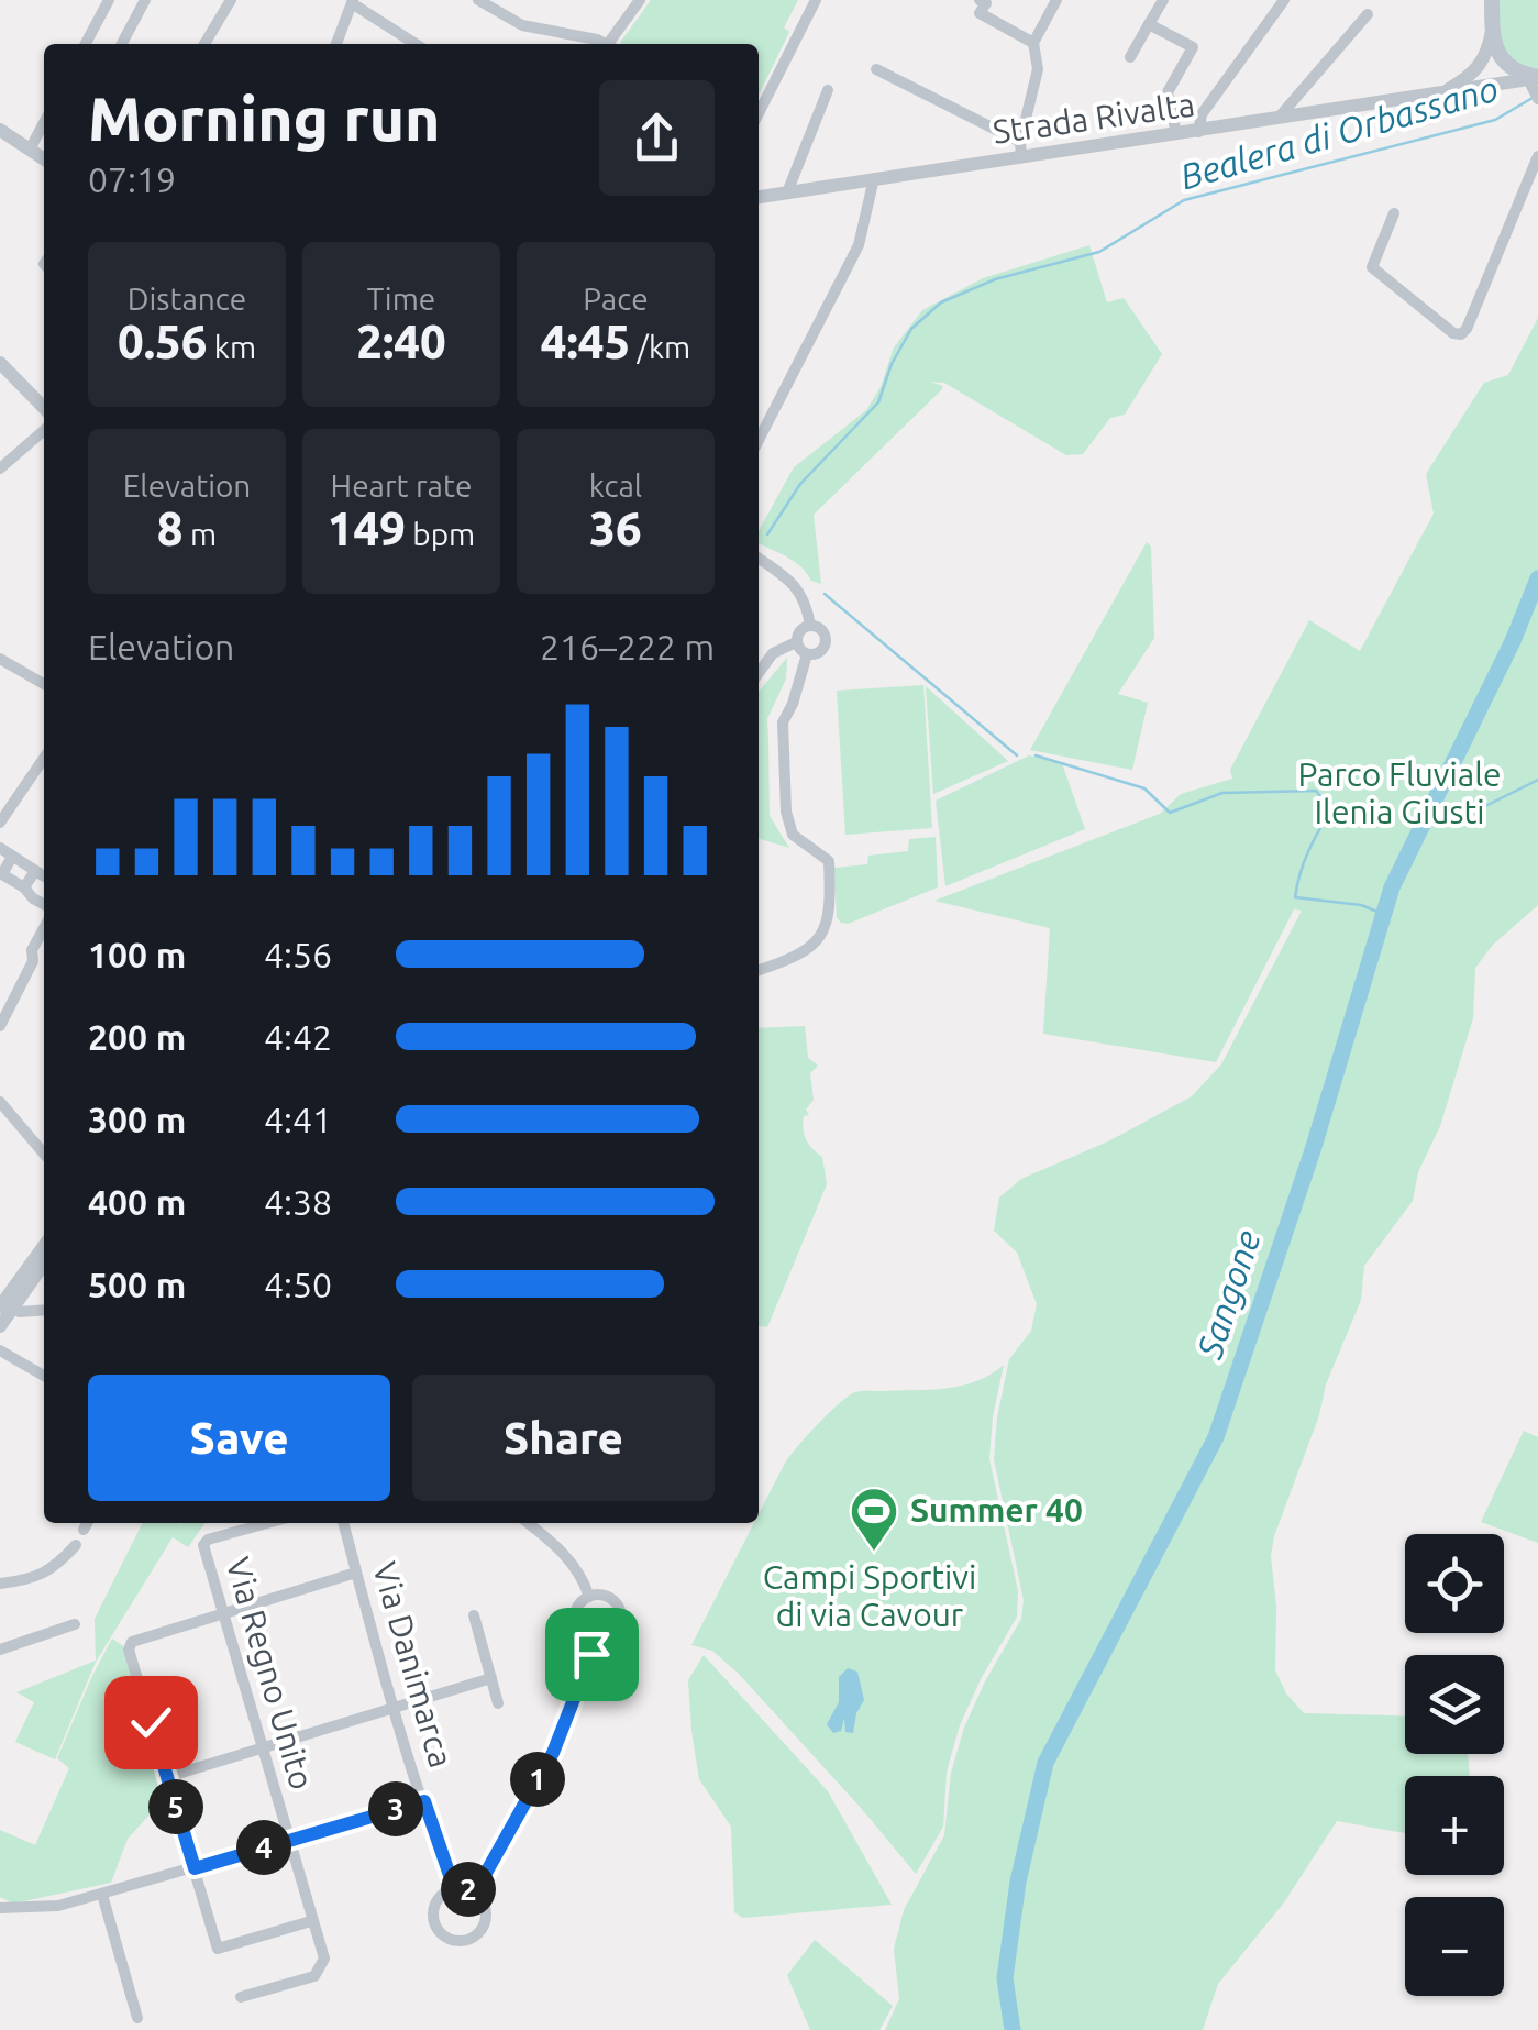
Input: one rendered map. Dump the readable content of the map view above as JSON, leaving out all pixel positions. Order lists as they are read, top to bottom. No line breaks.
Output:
{"streets":{"street":["Strada Rivalta","Via Danimarca","Via Regno Unito"]},"water":["Bealera di Orbassano","Sangone"],"parks":["Parco Fluviale Ilenia Giusti","Campi Sportivi di via Cavour"],"places":{"sports":["Summer 40"]},"page":{"heading":["Morning run","07:19"],"stats":[["Distance","0.56 km"],["Time","2:40"],["Pace","4:45 /km"],["Elevation","8 m"],["Heart rate","149 bpm"],["kcal","36"]],"chart":["Elevation","216–222 m"],"list":[{"name":"100 m","note":"4:56"},{"name":"200 m","note":"4:42"},{"name":"300 m","note":"4:41"},{"name":"400 m","note":"4:38"},{"name":"500 m","note":"4:50"}],"buttons":["Save","Share"],"map_buttons":["+","−"],"pins":["1","5","3","4","2"]}}
